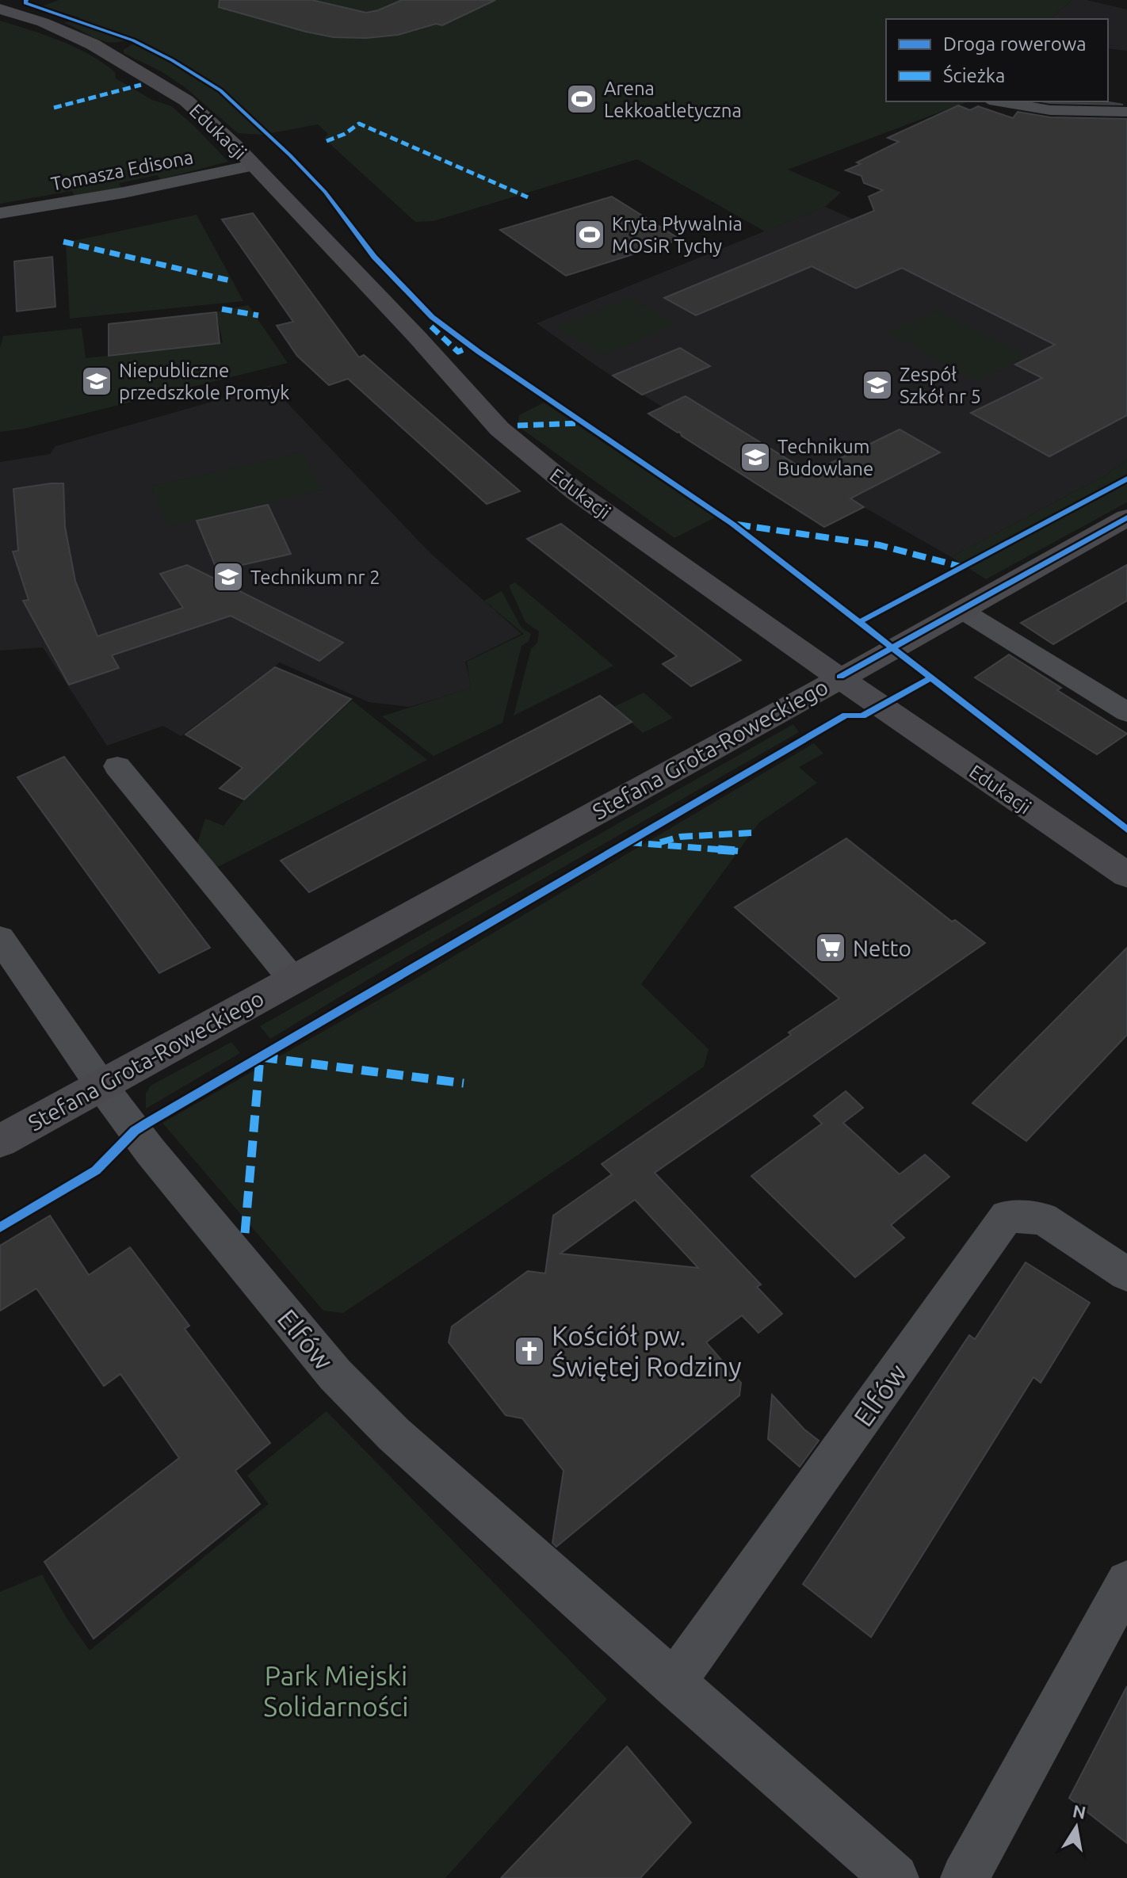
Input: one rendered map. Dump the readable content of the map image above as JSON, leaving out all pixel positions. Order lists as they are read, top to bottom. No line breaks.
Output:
{"streets":{"street":["Edukacji","Tomasza Edisona","Stefana Grota-Roweckiego","Elfów"]},"crossings":[["Edukacji","Tomasza Edisona"],["Edukacji","Stefana Grota-Roweckiego"],["Stefana Grota-Roweckiego","Elfów"]],"parks":["Park Miejski Solidarności"],"places":{"sports":["Arena Lekkoatletyczna","Kryta Pływalnia MOSiR Tychy"],"school or university":["Niepubliczne przedszkole Promyk","Zespół Szkół nr 5","Technikum Budowlane","Technikum nr 2"],"supermarket":["Netto"],"church":["Kościół pw. Świętej Rodziny"]},"legend":["Droga rowerowa","Ścieżka"],"north":"top"}
